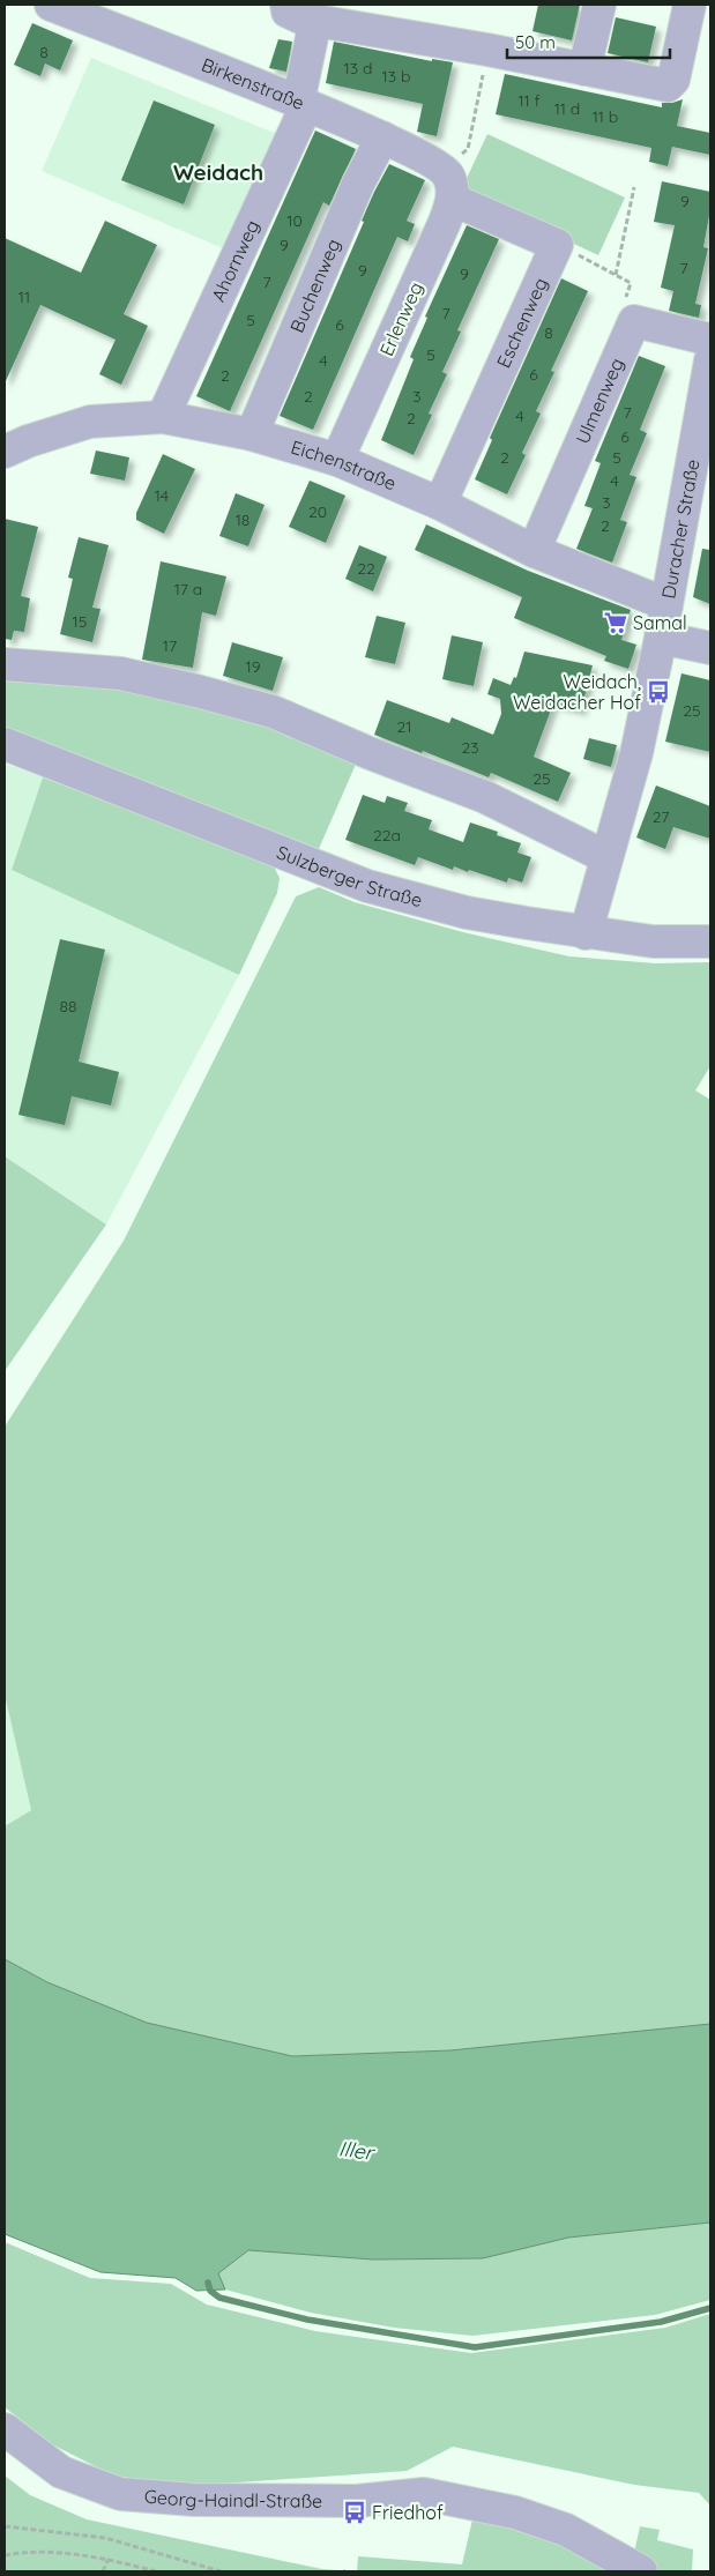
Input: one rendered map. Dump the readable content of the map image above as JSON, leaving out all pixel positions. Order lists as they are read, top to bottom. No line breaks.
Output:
{"streets":{"street":["Birkenstraße","Ahornweg","Buchenweg","Erlenweg","Eschenweg","Ulmenweg","Eichenstraße","Duracher Straße","Sulzberger Straße","Georg-Haindl-Straße"]},"crossings":[["Birkenstraße","Ahornweg"],["Birkenstraße","Buchenweg"],["Birkenstraße","Erlenweg"],["Ahornweg","Eichenstraße"],["Buchenweg","Eichenstraße"],["Erlenweg","Eichenstraße"],["Eschenweg","Eichenstraße"],["Ulmenweg","Eichenstraße"],["Eichenstraße","Duracher Straße"],["Duracher Straße","Sulzberger Straße"]],"districts":["Weidach"],"water":["Iller"],"places":{"supermarket":["Samal"],"bus stop":["Weidach, Weidacher Hof","Friedhof"]},"house_numbers":["8","13 d","13 b","11 f","11 d","11 b","9","10","9","7","9","9","7","11","7","5","6","8","5","4","6","2","2","3","7","4","2","6","2","5","4","14","3","20","18","2","22","17 a","15","17","19","25","21","23","25","27","22a","88"],"scale_bar":"50 m"}
